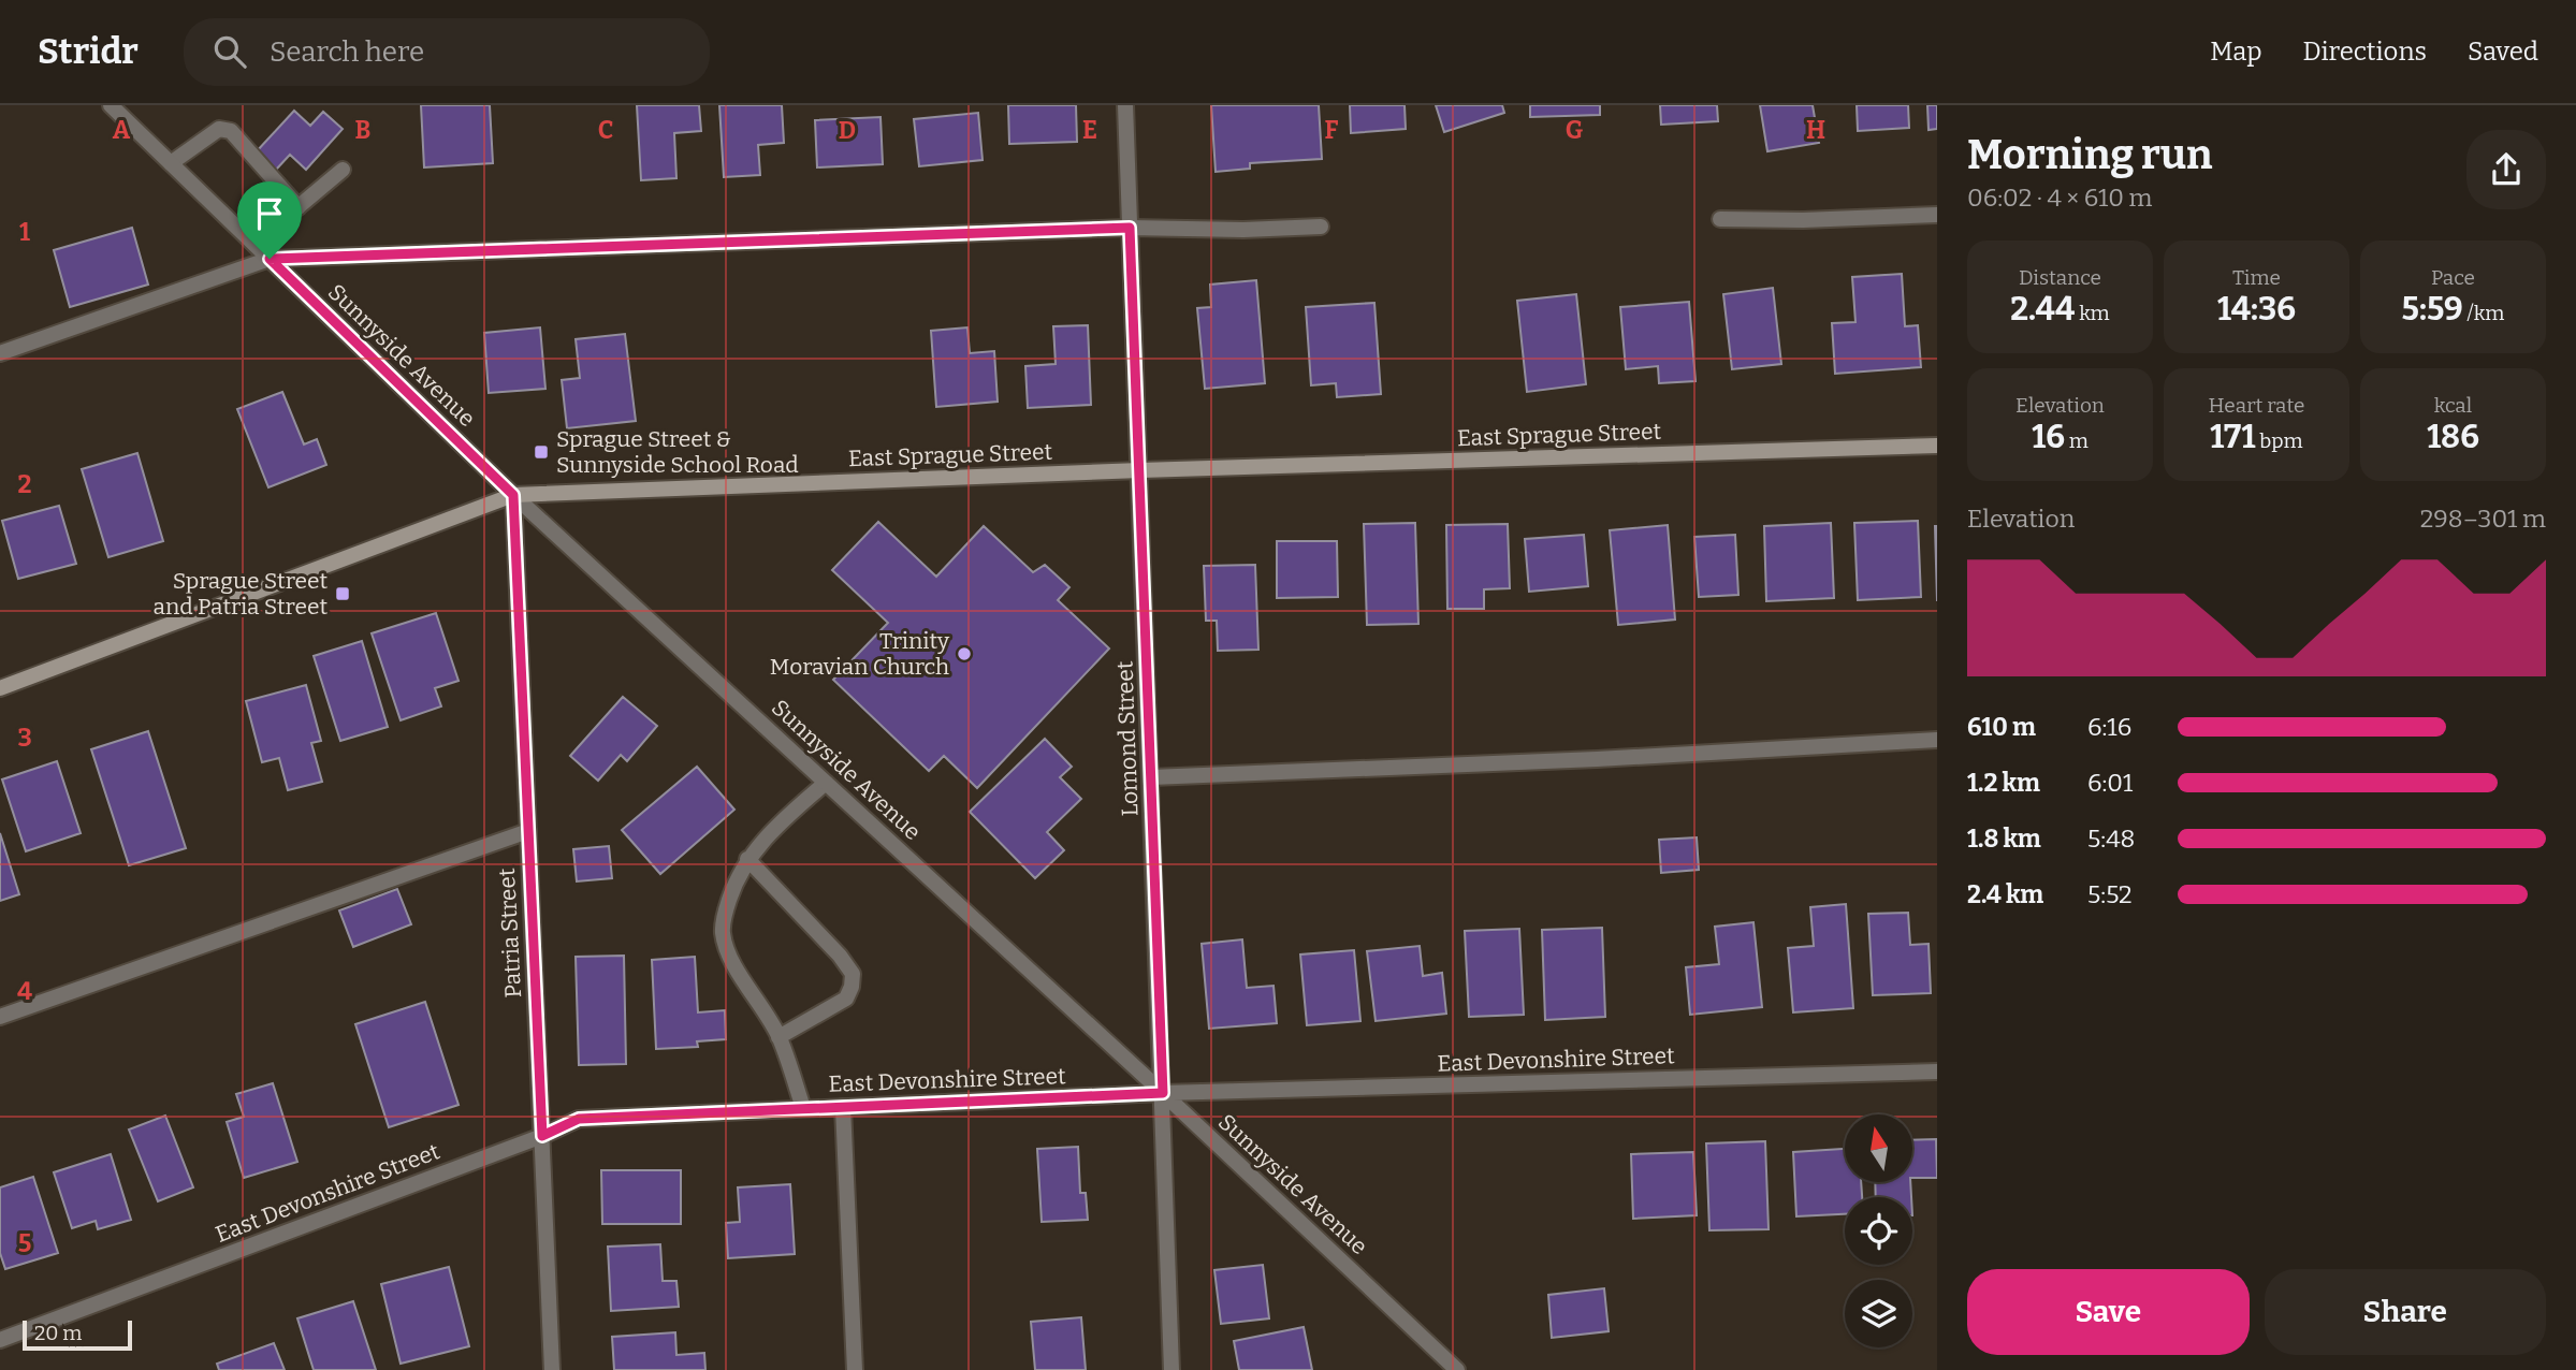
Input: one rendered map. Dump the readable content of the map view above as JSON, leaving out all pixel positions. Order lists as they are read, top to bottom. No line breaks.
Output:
{"streets":{"main road":["East Sprague Street"],"street":["Sunnyside Avenue","Lomond Street","Patria Street","East Devonshire Street"]},"crossings":[["Sunnyside Avenue","East Sprague Street"],["Sunnyside Avenue","Lomond Street"],["Sunnyside Avenue","Patria Street"],["Sunnyside Avenue","East Devonshire Street"],["East Sprague Street","Lomond Street"],["East Sprague Street","Patria Street"],["Lomond Street","East Devonshire Street"],["Patria Street","East Devonshire Street"]],"places":{"transit":["Sprague Street & Sunnyside School Road","Sprague Street and Patria Street"],"other":["Trinity Moravian Church"]},"scale_bar":"20 m","north":"top","page":{"header":"Stridr","search":"Search here","nav":["Map","Directions","Saved"],"heading":["Morning run","06:02 · 4 × 610 m"],"stats":[["Distance","2.44 km"],["Time","14:36"],["Pace","5:59 /km"],["Elevation","16 m"],["Heart rate","171 bpm"],["kcal","186"]],"chart":["Elevation","298–301 m"],"list":[{"name":"610 m","note":"6:16"},{"name":"1.2 km","note":"6:01"},{"name":"1.8 km","note":"5:48"},{"name":"2.4 km","note":"5:52"}],"buttons":["Save","Share"],"scale":"20 m"},"grid":{"columns":["A","B","C","D","E","F","G","H"],"rows":["1","2","3","4","5"]}}
